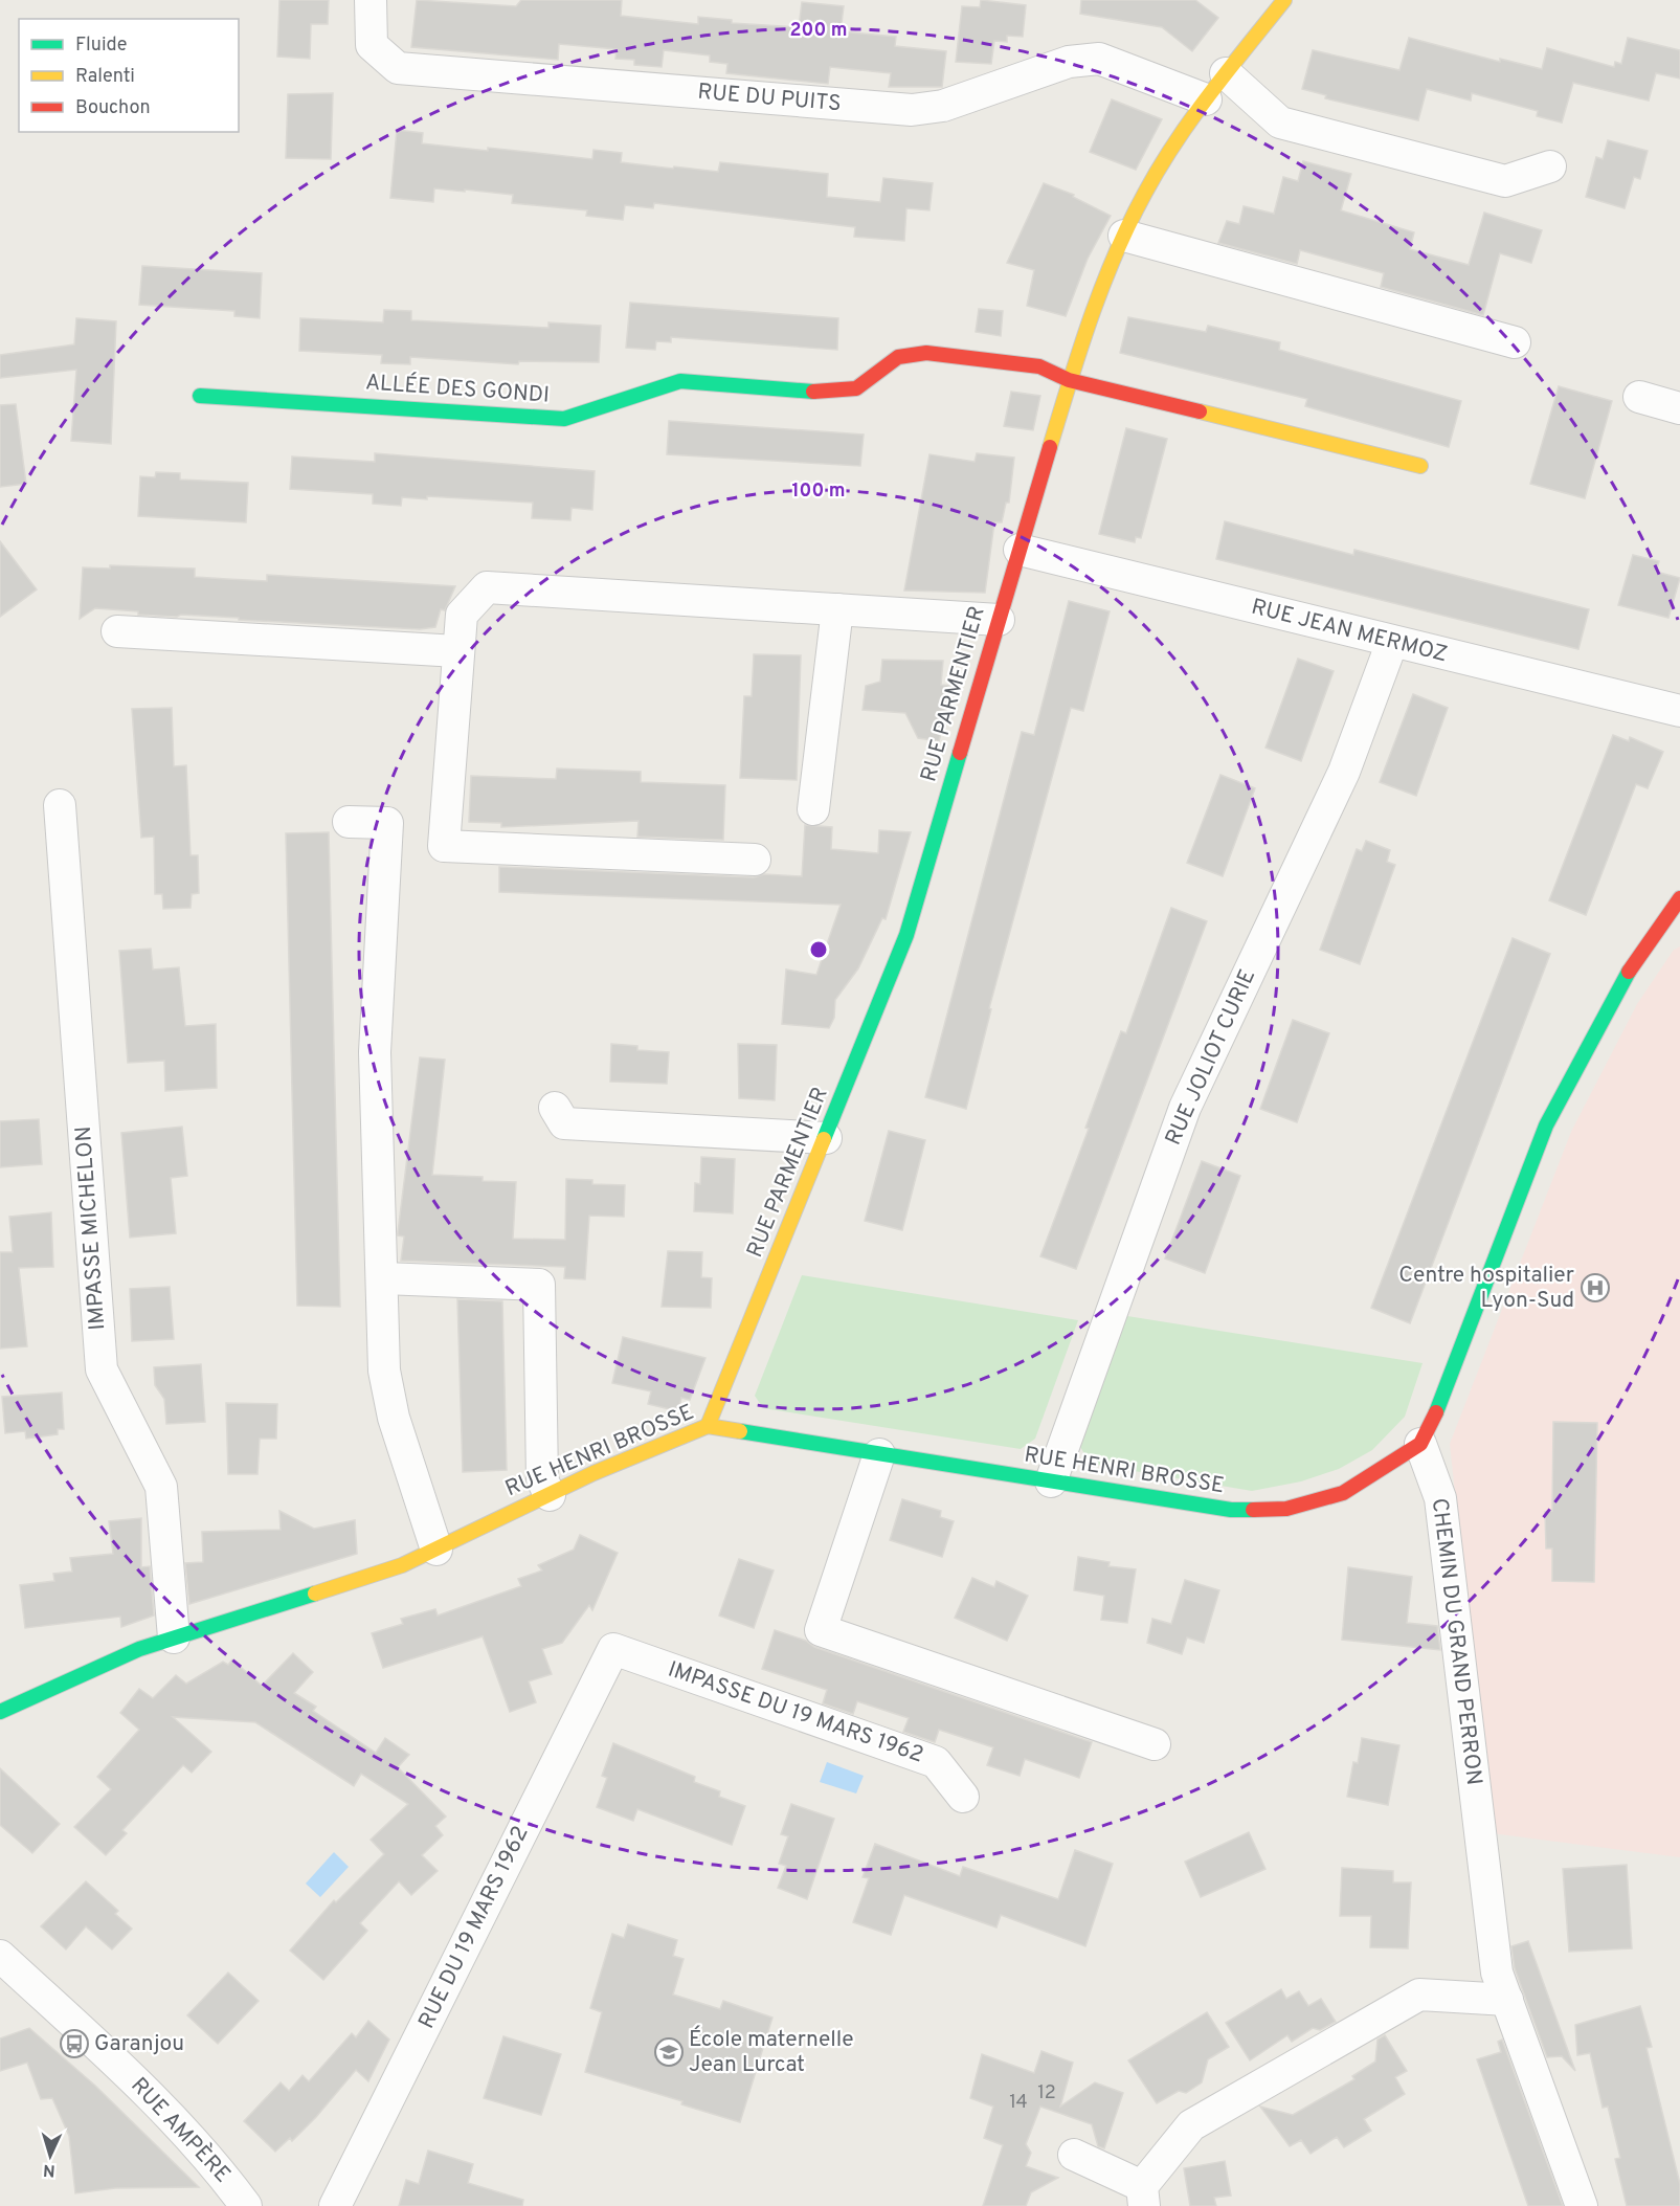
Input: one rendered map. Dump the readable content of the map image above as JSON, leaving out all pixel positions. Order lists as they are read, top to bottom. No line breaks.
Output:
{"streets":{"street":["RUE DU PUITS","ALLÉE DES GONDI","RUE JEAN MERMOZ","RUE PARMENTIER","RUE JOLIOT CURIE","IMPASSE MICHELON","RUE HENRI BROSSE","CHEMIN DU GRAND PERRON","IMPASSE DU 19 MARS 1962","RUE DU 19 MARS 1962","RUE AMPÈRE"]},"crossings":[["RUE DU PUITS","RUE PARMENTIER"],["ALLÉE DES GONDI","RUE PARMENTIER"],["RUE JEAN MERMOZ","RUE PARMENTIER"],["RUE JEAN MERMOZ","RUE JOLIOT CURIE"],["RUE PARMENTIER","RUE HENRI BROSSE"],["RUE JOLIOT CURIE","RUE HENRI BROSSE"],["IMPASSE MICHELON","RUE HENRI BROSSE"],["RUE HENRI BROSSE","CHEMIN DU GRAND PERRON"],["IMPASSE DU 19 MARS 1962","RUE DU 19 MARS 1962"]],"places":{"hospital":["Centre hospitalier Lyon-Sud"],"bus stop":["Garanjou"],"school or university":["École maternelle Jean Lurcat"]},"house_numbers":["12","14"],"legend":["Fluide","Ralenti","Bouchon"],"north":"bottom","rings":["200 m","100 m"]}
